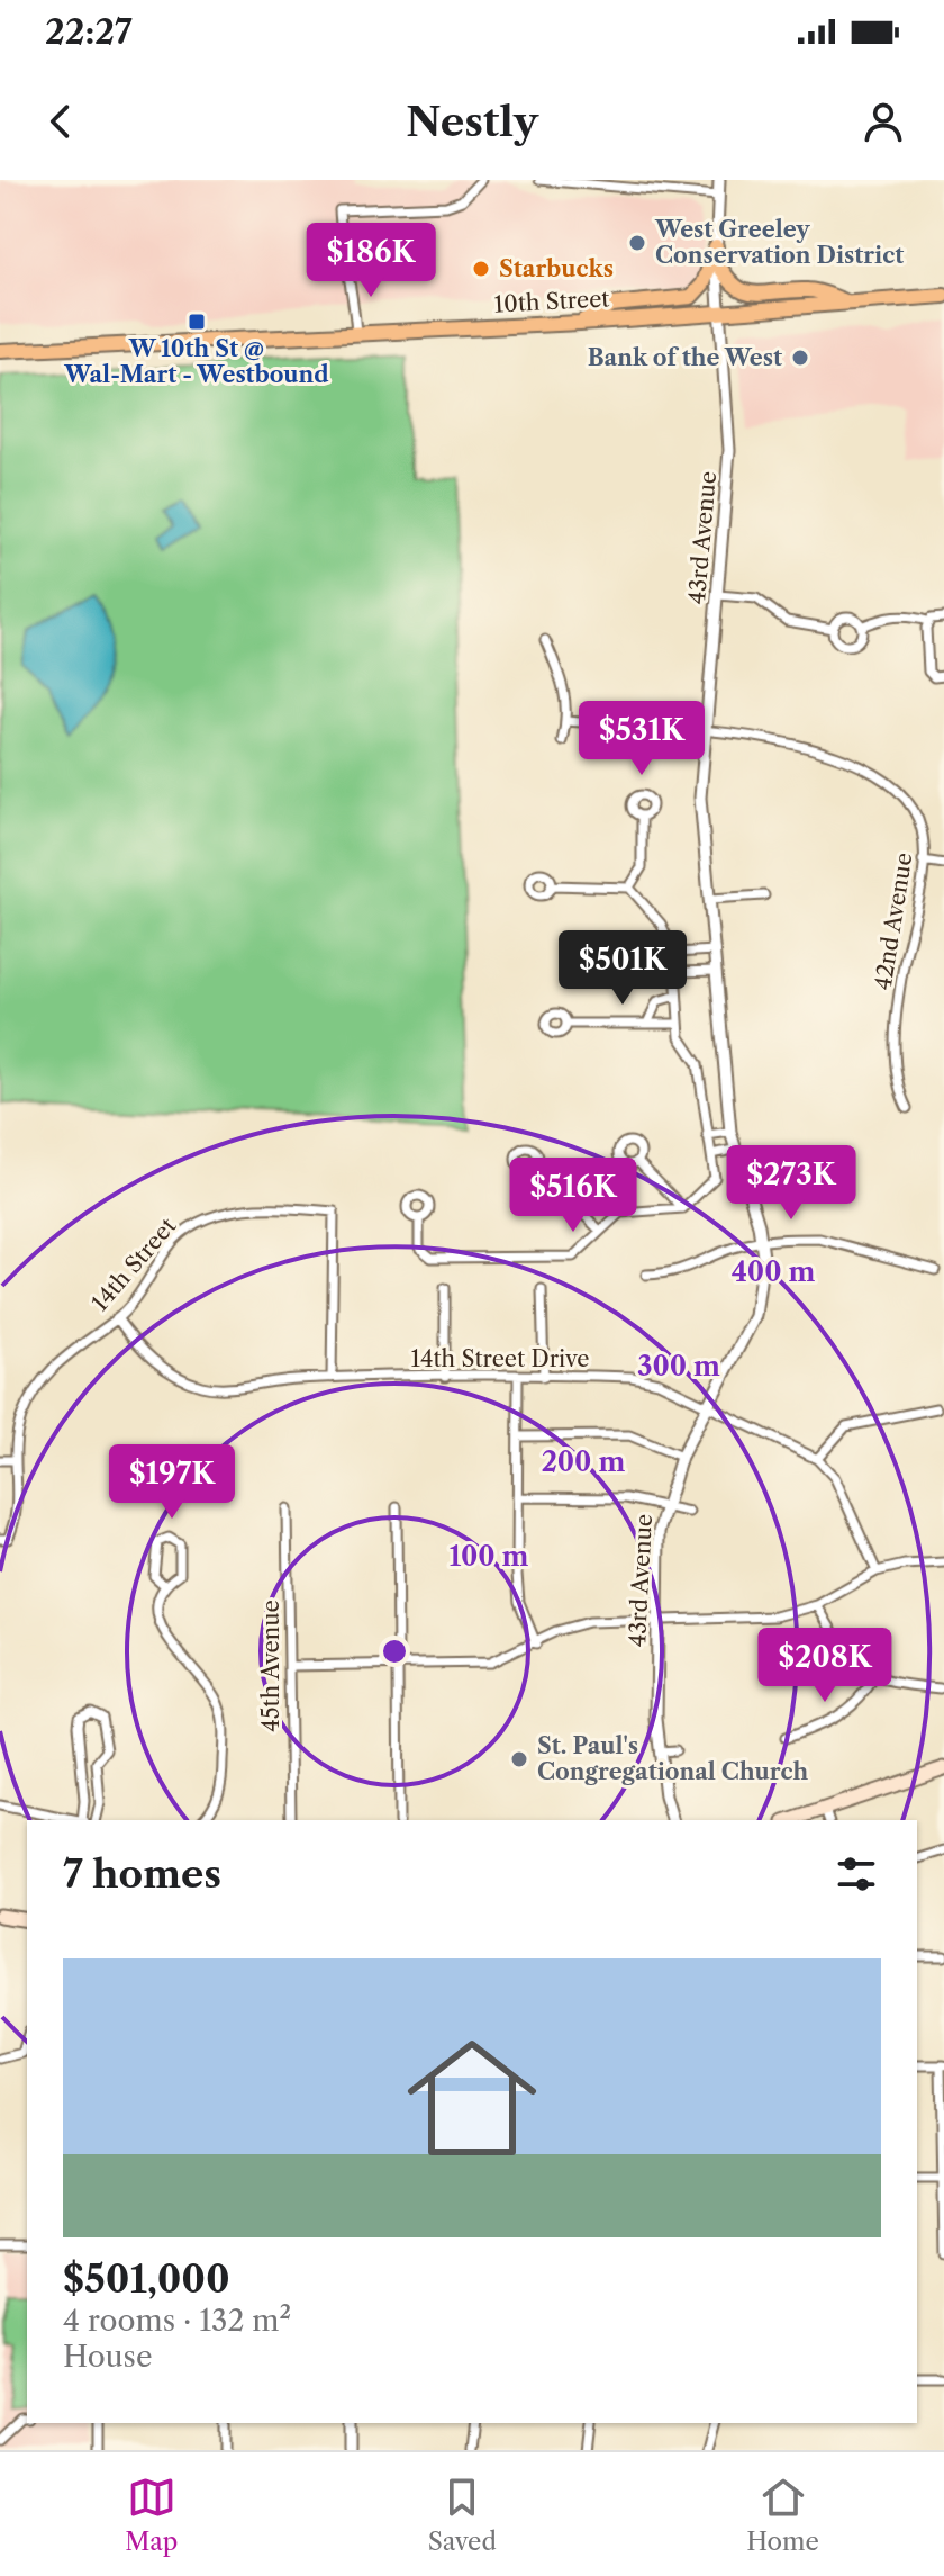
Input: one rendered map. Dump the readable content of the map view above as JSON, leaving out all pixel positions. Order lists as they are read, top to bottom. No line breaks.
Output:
{"streets":{"main road":["10th Street"],"street":["43rd Avenue","42nd Avenue","14th Street","14th Street Drive","45th Avenue"]},"crossings":[["10th Street","43rd Avenue"],["43rd Avenue","42nd Avenue"],["43rd Avenue","14th Street Drive"],["14th Street","14th Street Drive"]],"places":{"other":["West Greeley Conservation District","Starbucks","Bank of the West","St. Paul's Congregational Church"],"transit":["W 10th St @ Wal-Mart - Westbound"]},"page":{"status":"22:27","header":"Nestly","price":["$186K","$531K","$501K","$273K","$516K","$197K","$208K"],"heading":"7 homes","list":[{"name":"$501,000","note":"4 rooms · 132 m² · House"}],"tabs":["Map","Saved","Home"]},"rings":["400 m","300 m","200 m","100 m"]}
